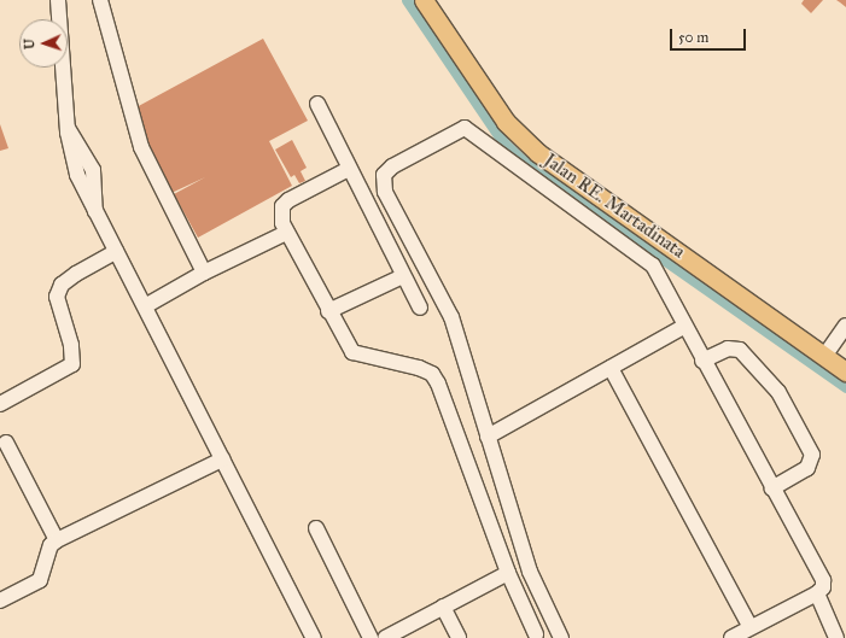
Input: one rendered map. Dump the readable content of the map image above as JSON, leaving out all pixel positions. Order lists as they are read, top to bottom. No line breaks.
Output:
{"streets":{"main road":["Jalan RE. Martadinata"]},"scale_bar":"50 m","north":"left"}
